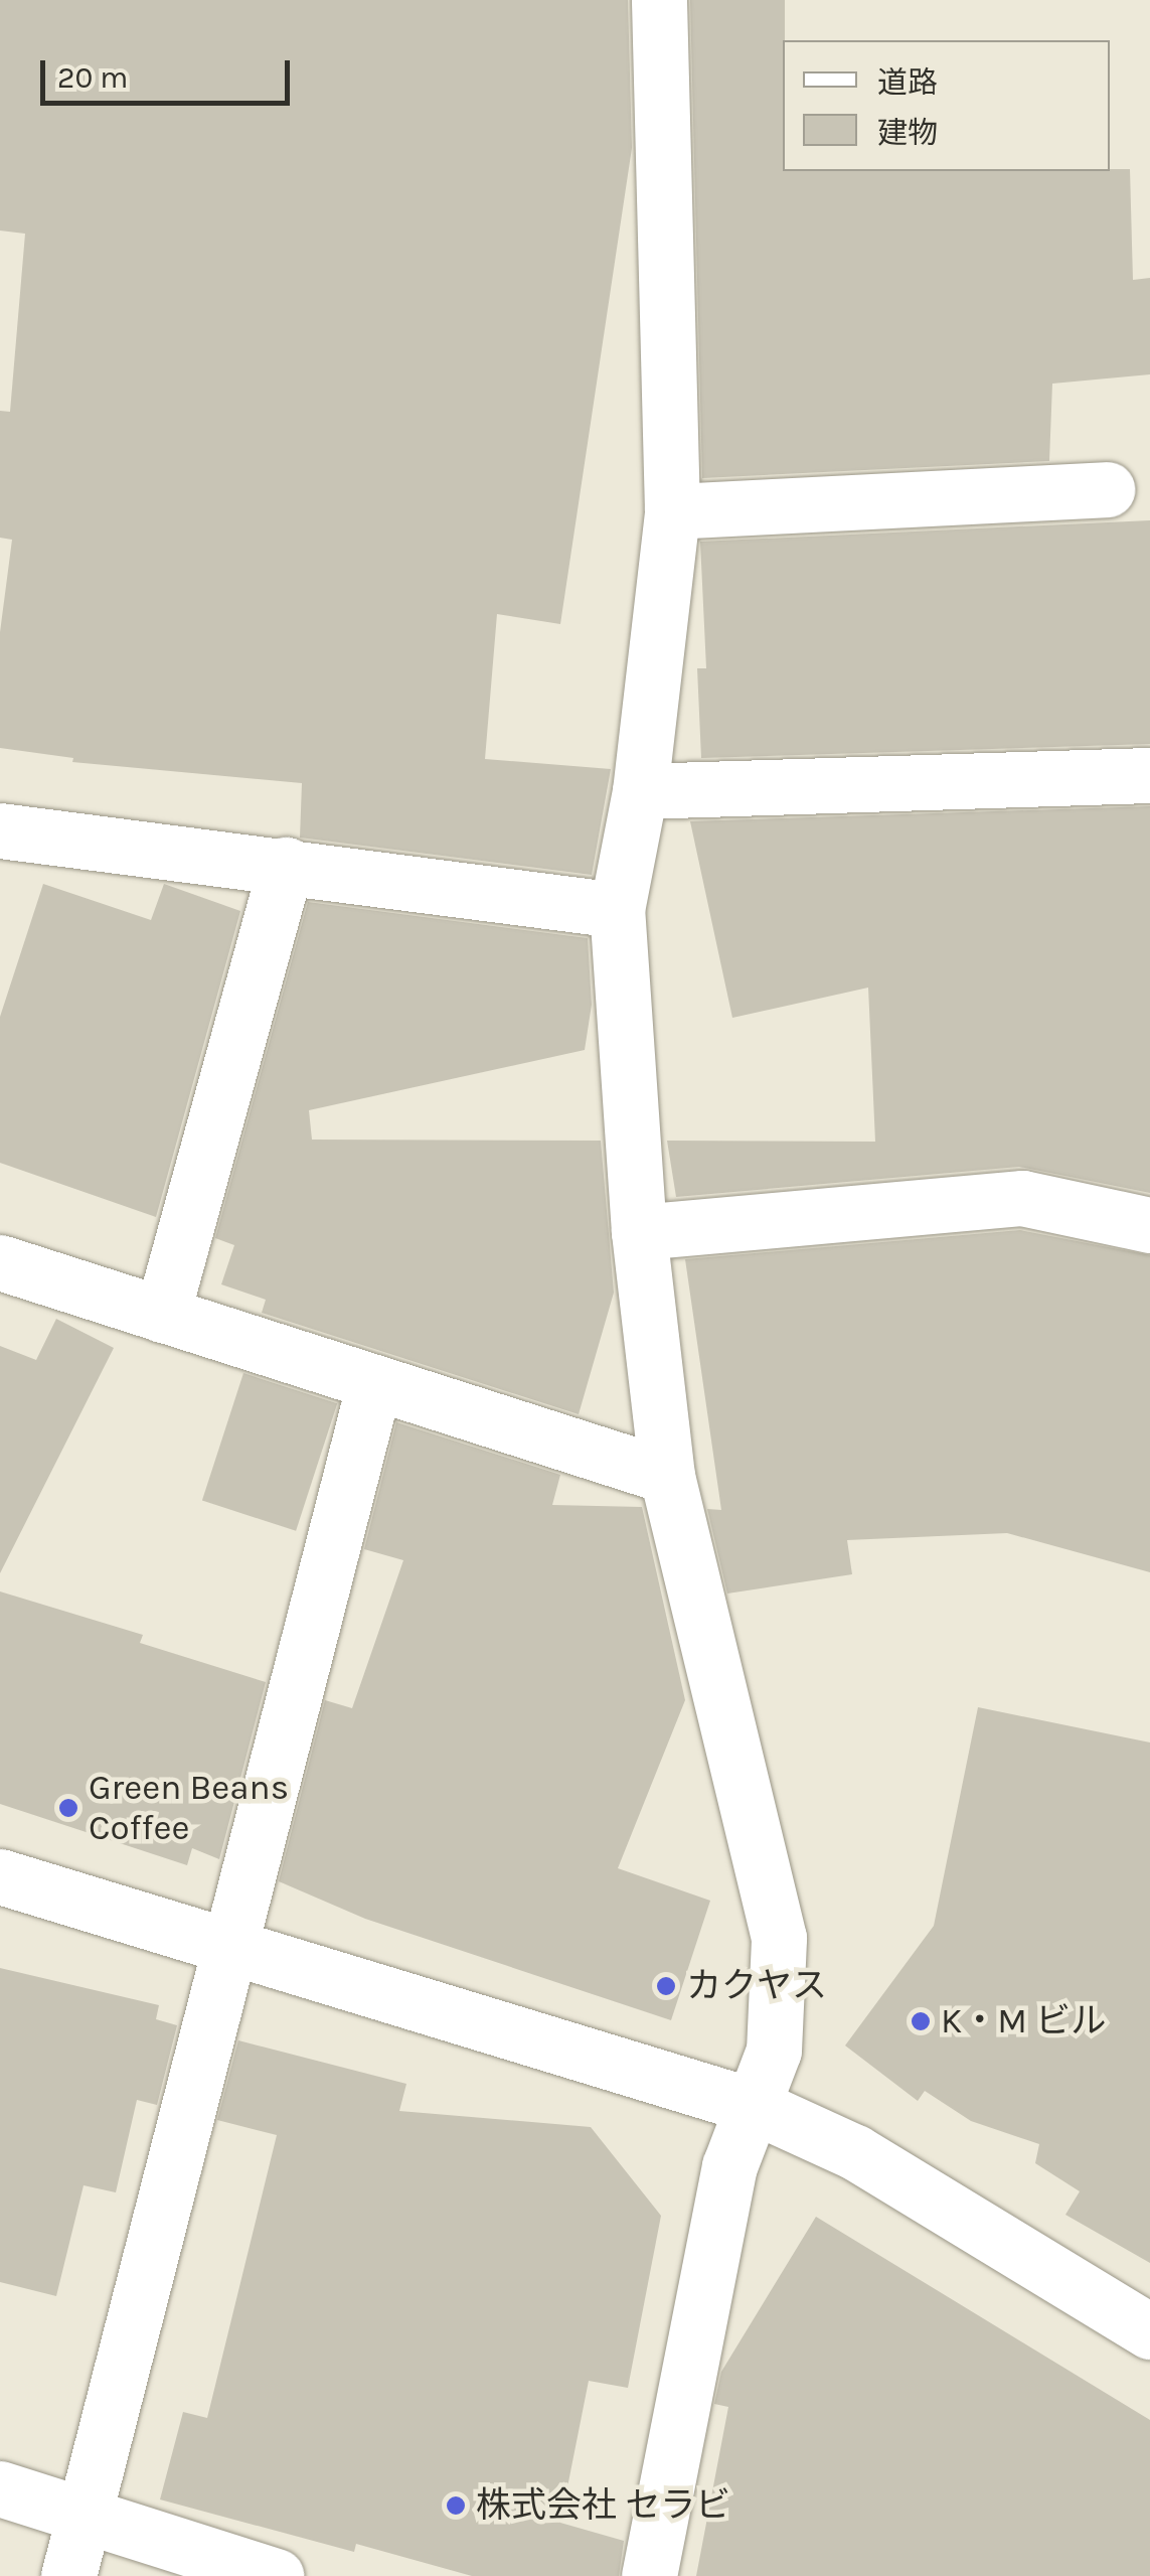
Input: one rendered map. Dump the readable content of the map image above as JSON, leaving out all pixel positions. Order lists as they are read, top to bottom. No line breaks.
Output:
{"places":["Green Beans Coffee","カクヤス","K・M ビル","株式会社 セラビ"],"legend":["道路","建物"],"scale_bar":"20 m"}
